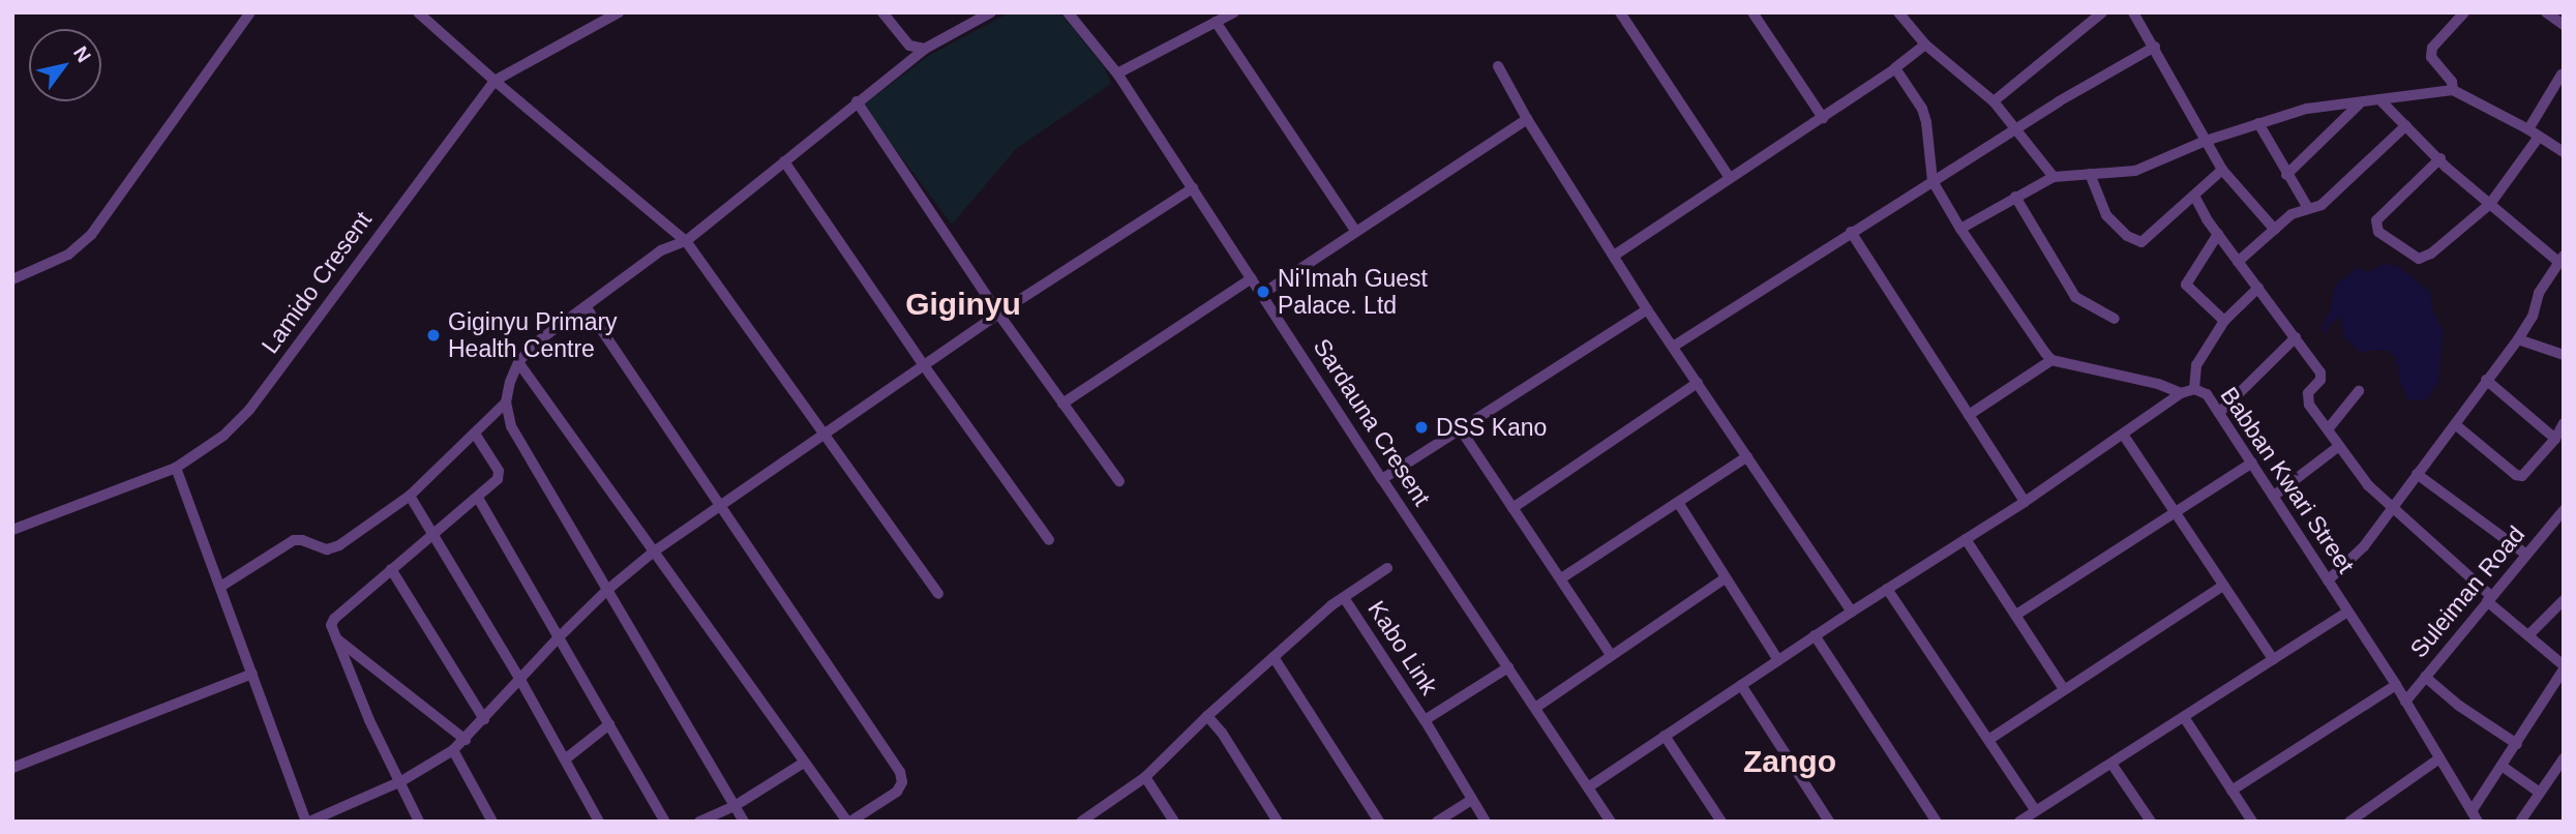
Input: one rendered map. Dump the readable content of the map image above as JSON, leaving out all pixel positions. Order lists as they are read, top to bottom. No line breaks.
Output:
{"streets":{"street":["Lamido Cresent","Sardauna Cresent","Babban Kwari Street","Suleiman Road","Kabo Link"]},"crossings":[["Babban Kwari Street","Suleiman Road"]],"districts":["Giginyu","Zango"],"places":["Ni'Imah Guest Palace. Ltd","Giginyu Primary Health Centre","DSS Kano"],"north":"top right"}
